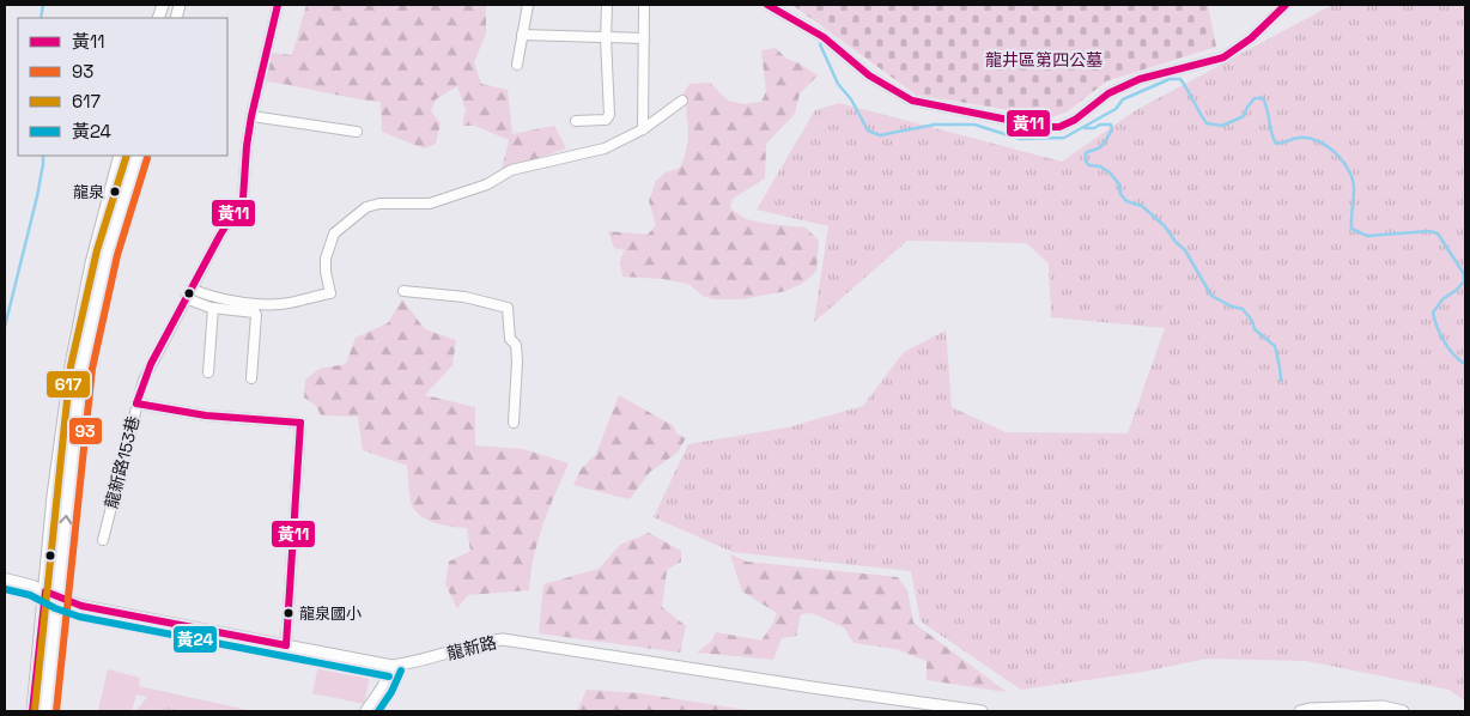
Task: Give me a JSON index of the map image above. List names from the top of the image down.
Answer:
{
  "streets": {
    "street": ["龍新路153巷", "龍新路"]
  },
  "parks": ["龍井區第四公墓"],
  "places": ["龍泉", "龍泉國小"],
  "lines": [
    "transit line 黃11",
    "transit line 617",
    "transit line 93",
    "transit line 黃24"
  ],
  "legend": [
    "黃11",
    "93",
    "617",
    "黃24"
  ]
}
